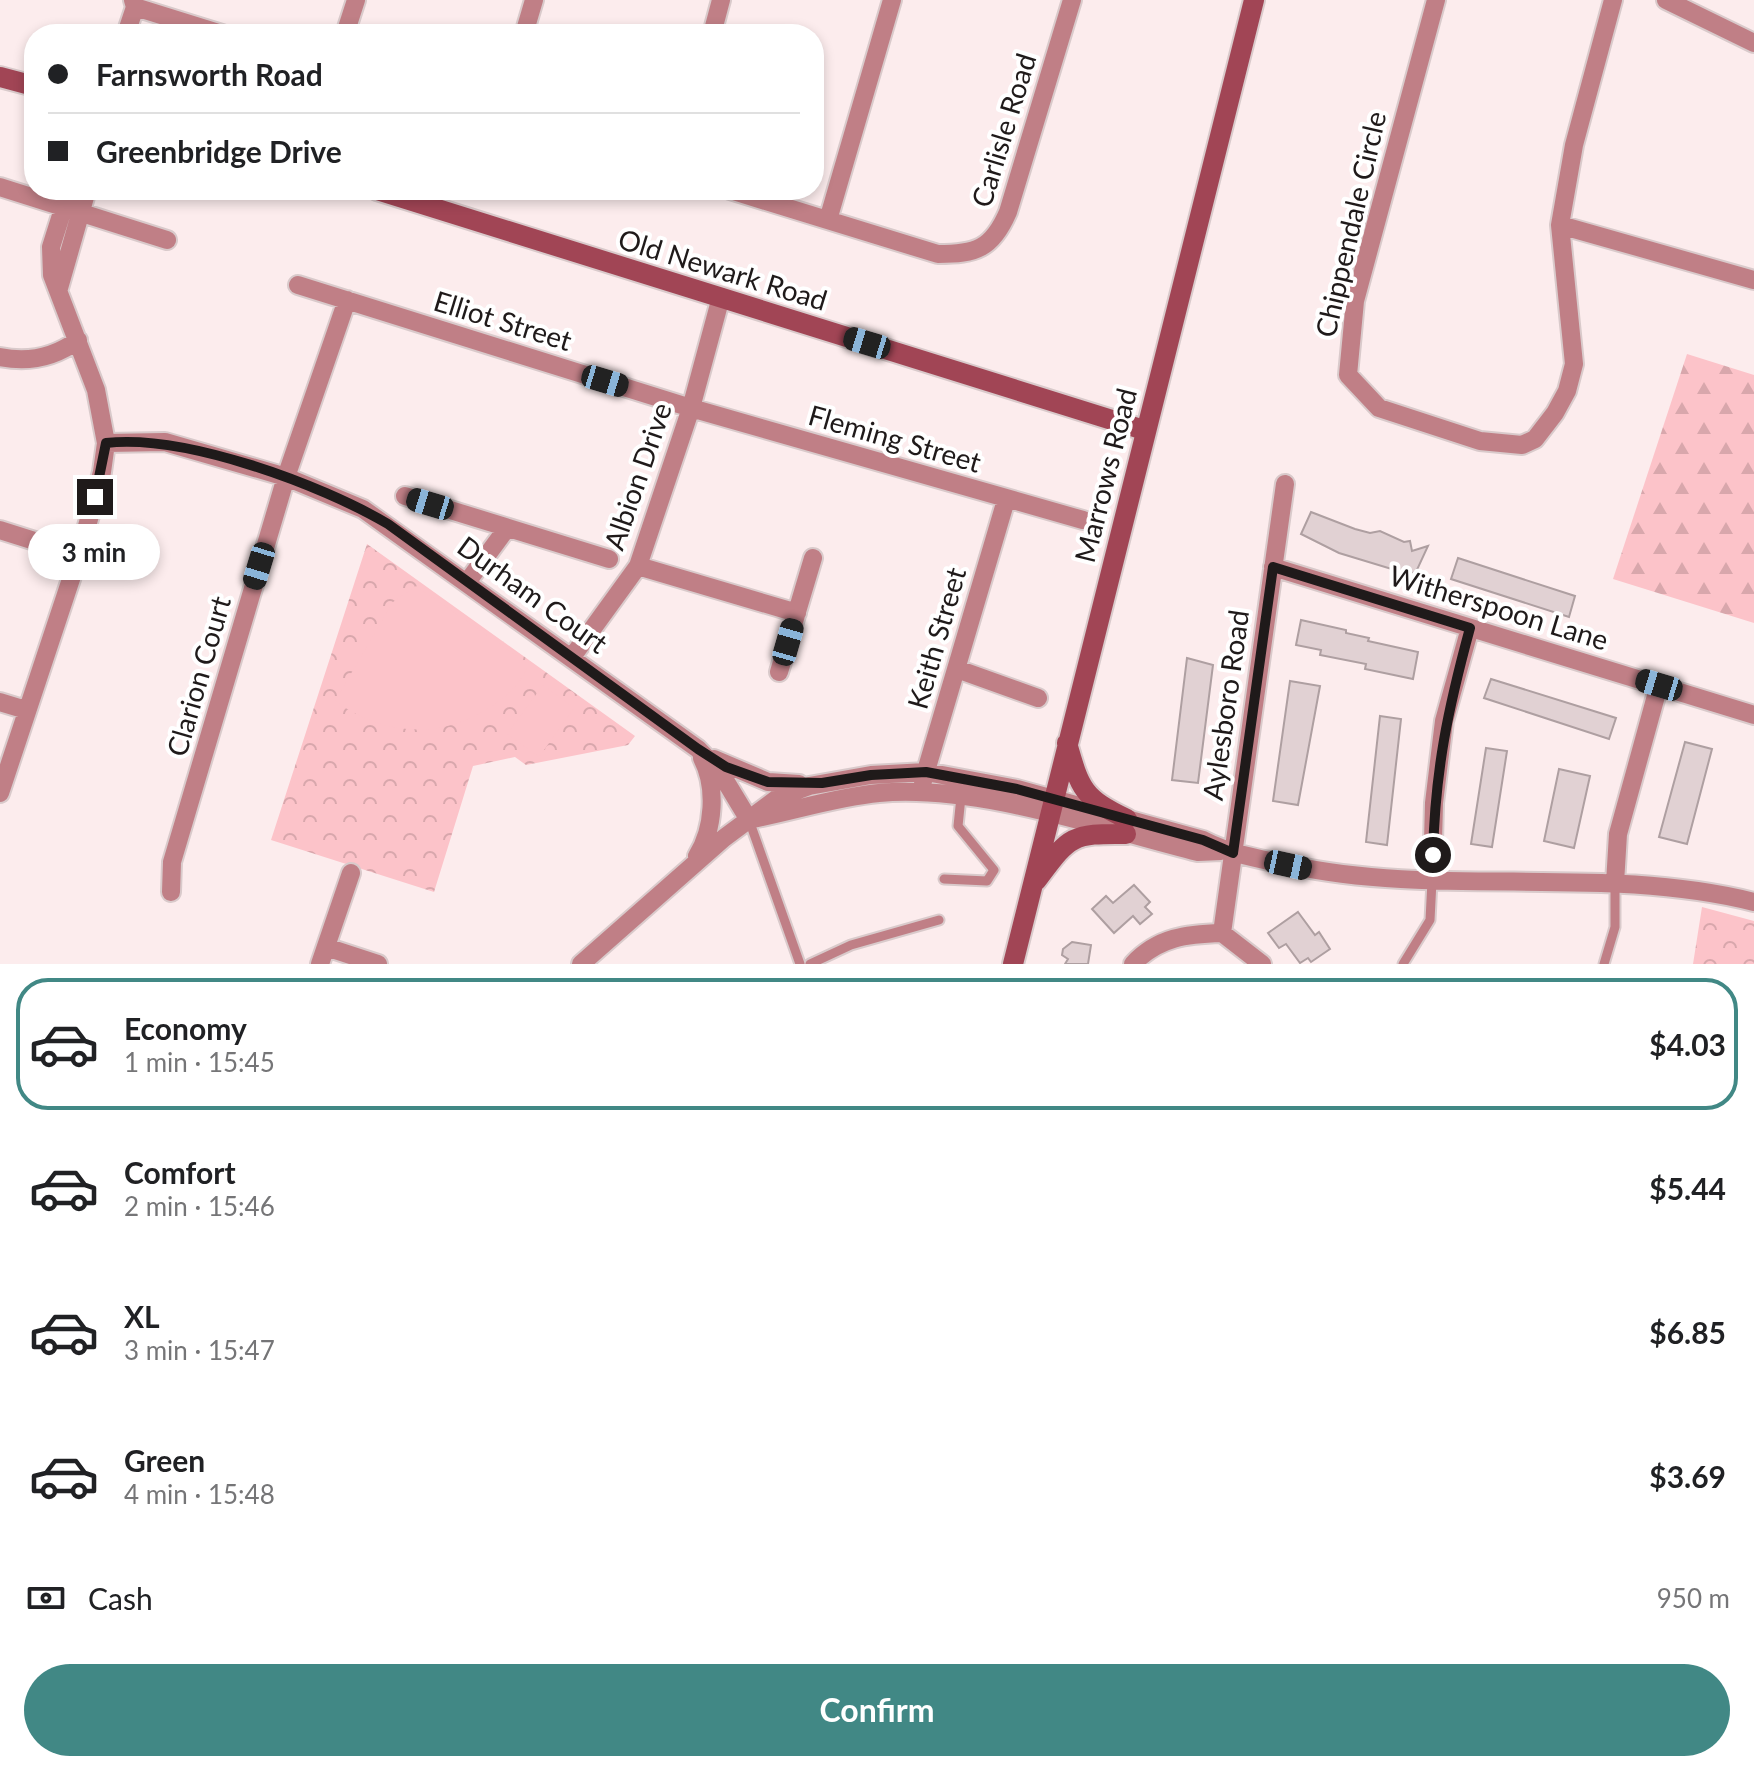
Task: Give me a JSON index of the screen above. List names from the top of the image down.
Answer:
{
  "streets": {
    "street": [
      "Carlisle Road",
      "Chippendale Circle",
      "Old Newark Road",
      "Elliot Street",
      "Fleming Street",
      "Marrows Road",
      "Albion Drive",
      "Durham Court",
      "Witherspoon Lane",
      "Keith Street",
      "Clarion Court",
      "Aylesboro Road"
    ]
  },
  "crossings": [
    ["Old Newark Road", "Marrows Road"],
    ["Old Newark Road", "Albion Drive"],
    ["Elliot Street", "Fleming Street"],
    ["Elliot Street", "Albion Drive"],
    ["Elliot Street", "Clarion Court"],
    ["Fleming Street", "Albion Drive"],
    ["Fleming Street", "Keith Street"],
    ["Albion Drive", "Durham Court"],
    ["Durham Court", "Clarion Court"],
    ["Witherspoon Lane", "Aylesboro Road"]
  ],
  "page": {
    "banner": ["Farnsworth Road", "Greenbridge Drive"],
    "bubble": "3 min",
    "list": [
      {
        "name": "Economy",
        "note": "1 min · 15:45",
        "value": "$4.03"
      },
      {
        "name": "Comfort",
        "note": "2 min · 15:46",
        "value": "$5.44"
      },
      {
        "name": "XL",
        "note": "3 min · 15:47",
        "value": "$6.85"
      },
      {
        "name": "Green",
        "note": "4 min · 15:48",
        "value": "$3.69"
      }
    ],
    "pay": ["Cash", "950 m"],
    "buttons": "Confirm"
  }
}
